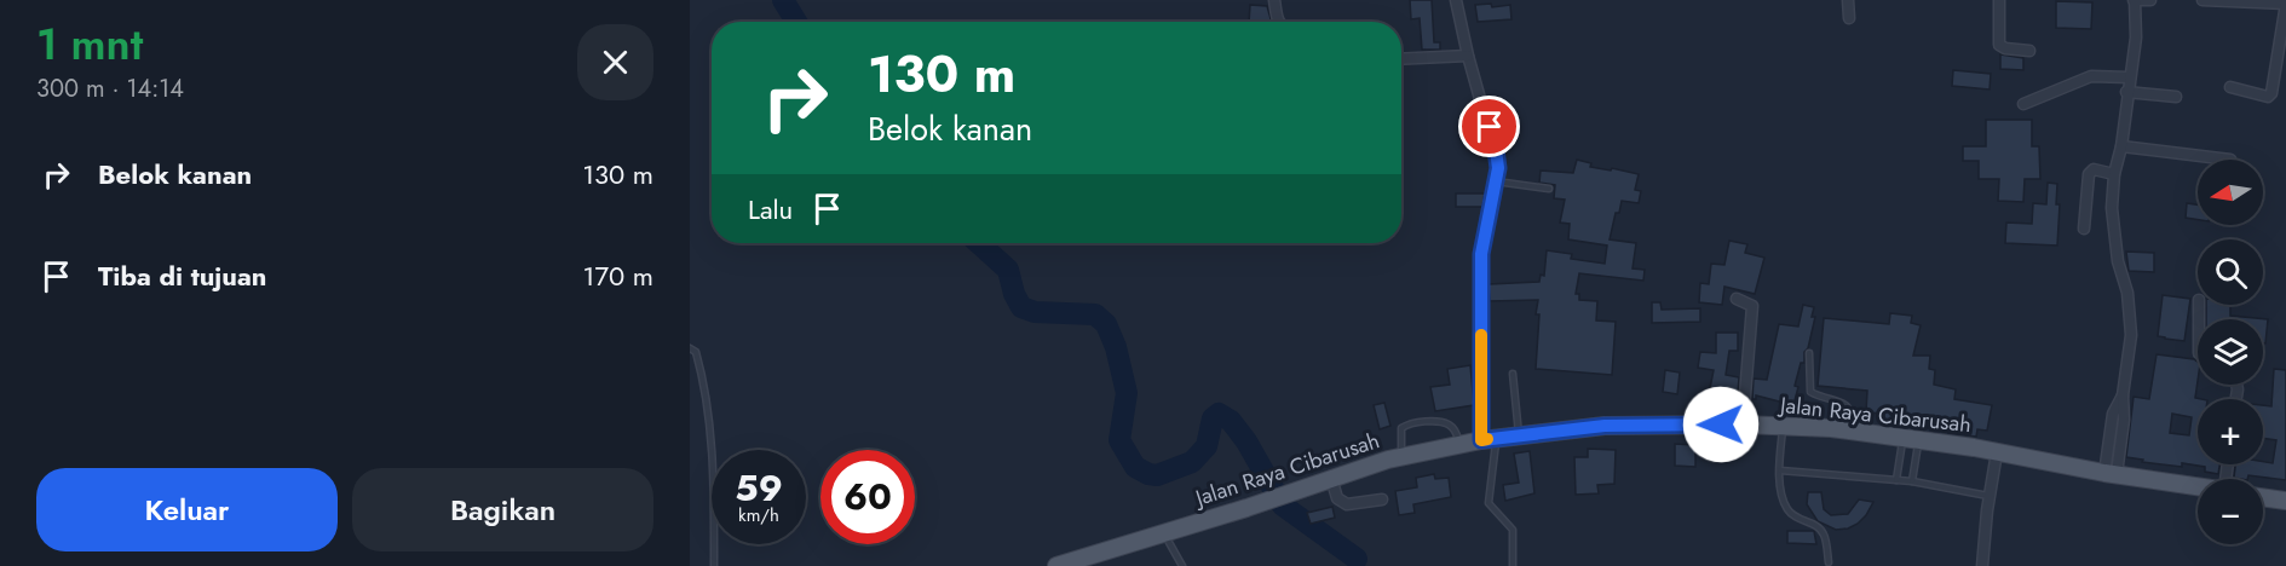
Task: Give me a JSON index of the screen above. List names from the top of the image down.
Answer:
{
  "streets": {
    "main road": ["Jalan Raya Cibarusah"]
  },
  "north": "left",
  "page": {
    "heading": ["1 mnt", "300 m · 14:14"],
    "turn": ["130 m", "Belok kanan"],
    "list": [
      {
        "name": "Belok kanan",
        "value": "130 m"
      },
      {
        "name": "Tiba di tujuan",
        "value": "170 m"
      }
    ],
    "map_buttons": ["+", "−"],
    "then": "Lalu",
    "speed": "59 km/h",
    "limit": "60",
    "buttons": ["Keluar", "Bagikan"]
  }
}
